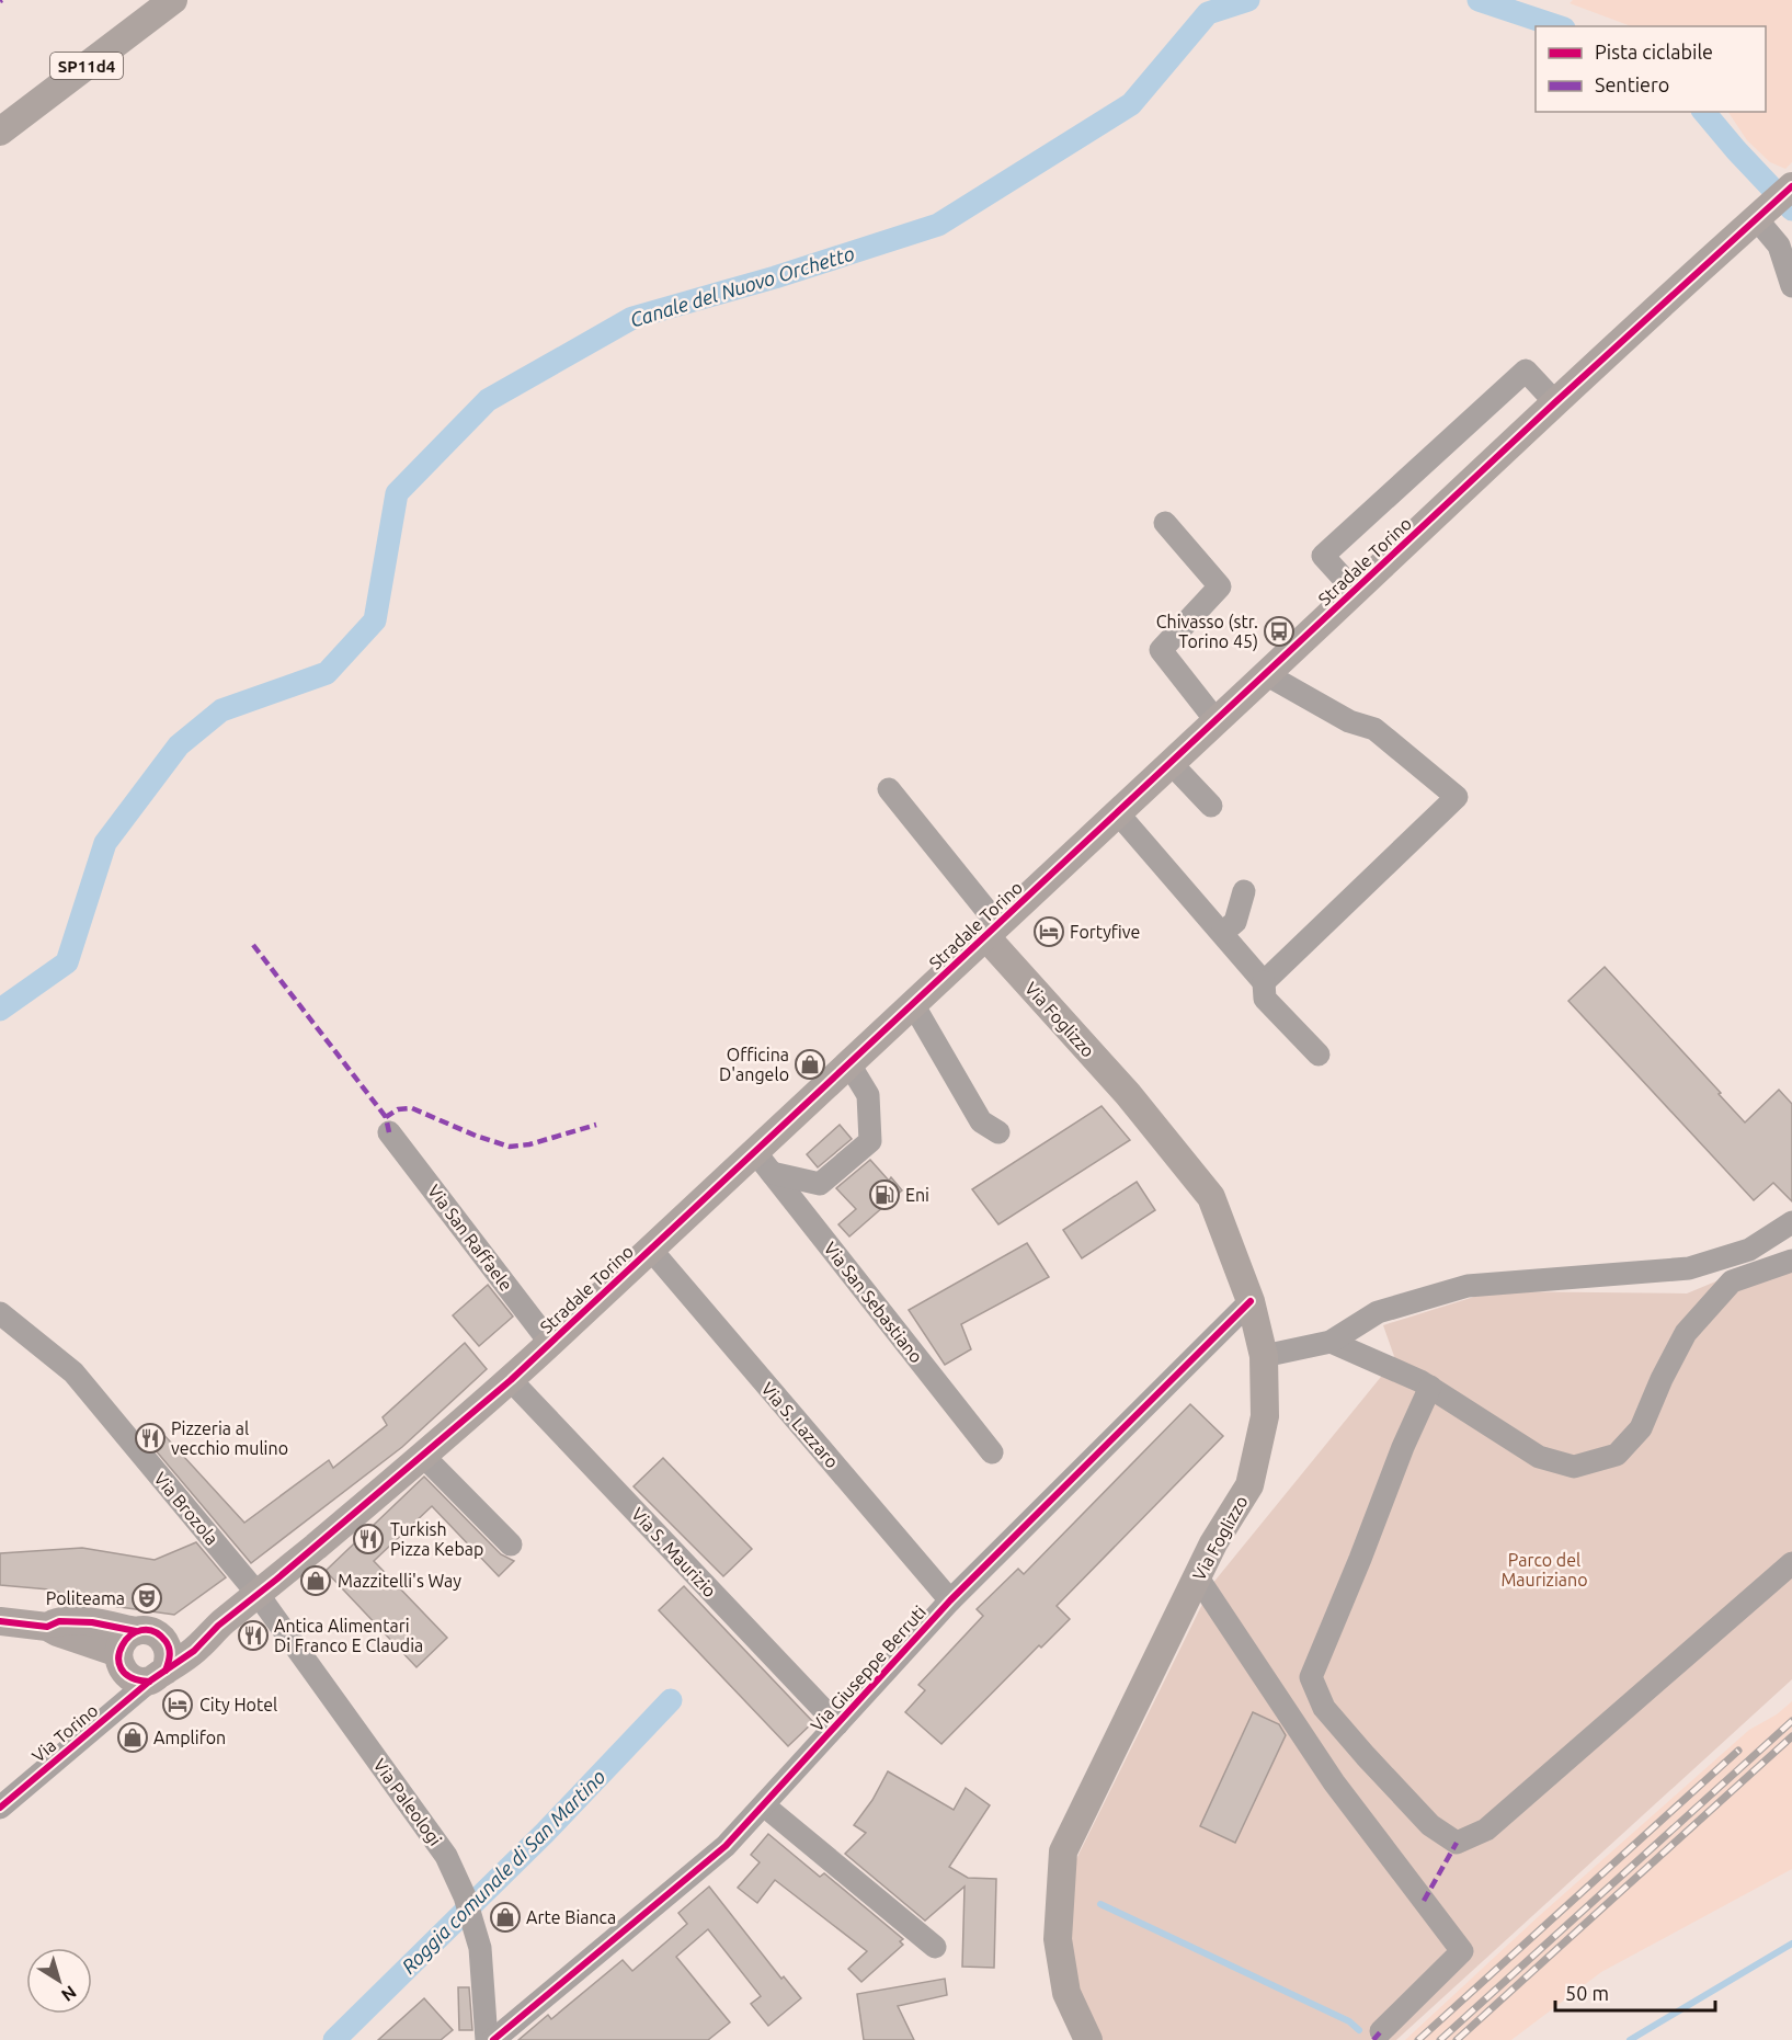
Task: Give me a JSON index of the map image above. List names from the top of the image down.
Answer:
{
  "streets": {
    "main road": ["SP11d4", "Stradale Torino", "Via Foglizzo"],
    "street": [
      "Via San Raffaele",
      "Via San Sebastiano",
      "Via S. Lazzaro",
      "Via Brozola",
      "Via S. Maurizio",
      "Via Giuseppe Berruti",
      "Via Torino",
      "Via Paleologi"
    ]
  },
  "crossings": [
    ["Stradale Torino", "Via Foglizzo"],
    ["Stradale Torino", "Via San Raffaele"],
    ["Stradale Torino", "Via San Sebastiano"],
    ["Stradale Torino", "Via S. Lazzaro"],
    ["Stradale Torino", "Via Brozola"],
    ["Stradale Torino", "Via S. Maurizio"],
    ["Stradale Torino", "Via Torino"],
    ["Stradale Torino", "Via Paleologi"],
    ["Via Foglizzo", "Via Giuseppe Berruti"],
    ["Via S. Lazzaro", "Via Giuseppe Berruti"],
    ["Via Brozola", "Via Paleologi"],
    ["Via S. Maurizio", "Via Giuseppe Berruti"]
  ],
  "water": ["Canale del Nuovo Orchetto", "Roggia comunale di San Martino"],
  "parks": ["Parco del Mauriziano"],
  "places": {
    "bus stop": ["Chivasso (str. Torino 45)"],
    "hotel": ["Fortyfive", "City Hotel"],
    "shop": [
      "Officina D'angelo",
      "Mazzitelli's Way",
      "Amplifon",
      "Arte Bianca"
    ],
    "fuel station": ["Eni"],
    "restaurant": ["Pizzeria al vecchio mulino", "Turkish Pizza Kebap", "Antica Alimentari Di Franco E Claudia"],
    "theatre": ["Politeama"]
  },
  "legend": ["Pista ciclabile", "Sentiero"],
  "scale_bar": "50 m",
  "north": "bottom right"
}
